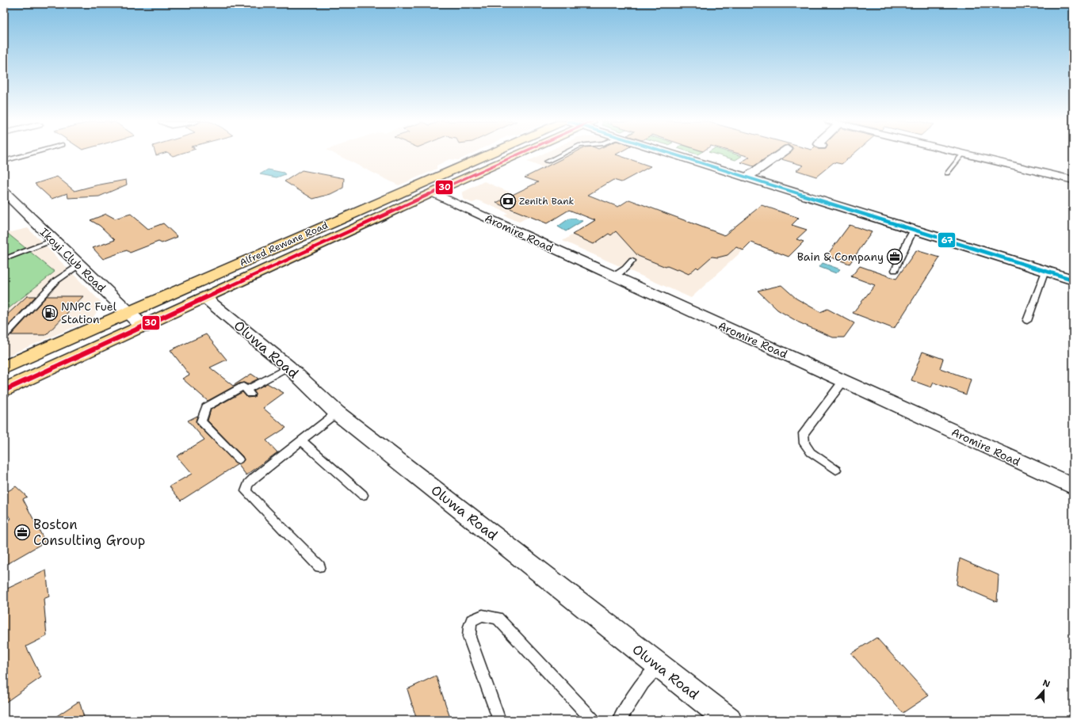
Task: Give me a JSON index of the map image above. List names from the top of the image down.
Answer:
{
  "streets": {
    "main road": ["Alfred Rewane Road"],
    "street": ["Aromire Road", "Ikoyi Club Road", "Oluwa Road"]
  },
  "crossings": [
    ["Aromire Road", "Alfred Rewane Road"],
    ["Alfred Rewane Road", "Ikoyi Club Road"],
    ["Alfred Rewane Road", "Oluwa Road"]
  ],
  "places": {
    "bank": ["Zenith Bank"],
    "office": ["Bain & Company", "Boston Consulting Group"],
    "fuel station": ["NNPC Fuel Station"]
  },
  "lines": ["transit line 67", "transit line 30"],
  "north": "top"
}
